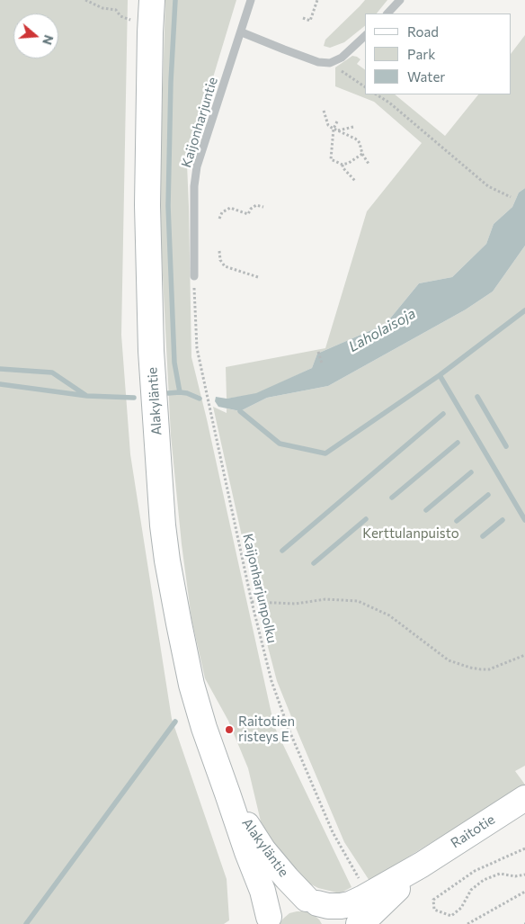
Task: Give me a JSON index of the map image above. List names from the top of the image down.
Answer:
{
  "streets": {
    "main road": ["Alakyläntie", "Raitotie"],
    "street": ["Kaijonharjuntie"],
    "path": ["Kaijonharjunpolku"]
  },
  "crossings": [
    ["Kaijonharjuntie", "Kaijonharjunpolku"],
    ["Alakyläntie", "Raitotie"]
  ],
  "water": ["Laholaisoja"],
  "parks": ["Kerttulanpuisto"],
  "places": ["Raitotien risteys E"],
  "legend": ["Road", "Park", "Water"],
  "north": "right"
}
